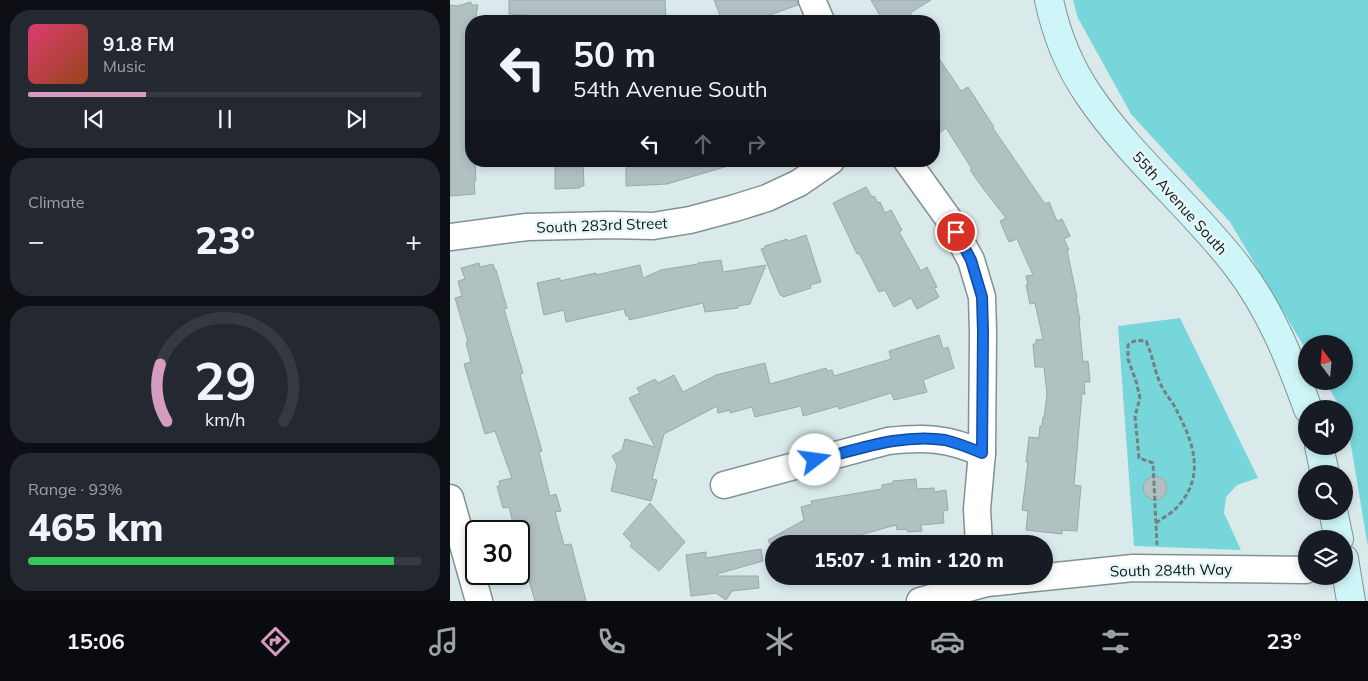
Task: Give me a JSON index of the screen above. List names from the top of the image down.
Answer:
{
  "streets": {
    "street": ["55th Avenue South", "South 283rd Street", "South 284th Way"]
  },
  "north": "top",
  "page": {
    "turn": ["50 m", "54th Avenue South"],
    "song": ["91.8 FM", "Music"],
    "tile": [
      "Climate",
      ["Range · 93%", "465 km"]
    ],
    "heat": ["−", "23°", "+"],
    "limit": "30",
    "trip": "15:07 · 1 min · 120 m",
    "tabs": ["15:06", "23°"],
    "gauge": ["29", "km/h"]
  }
}
